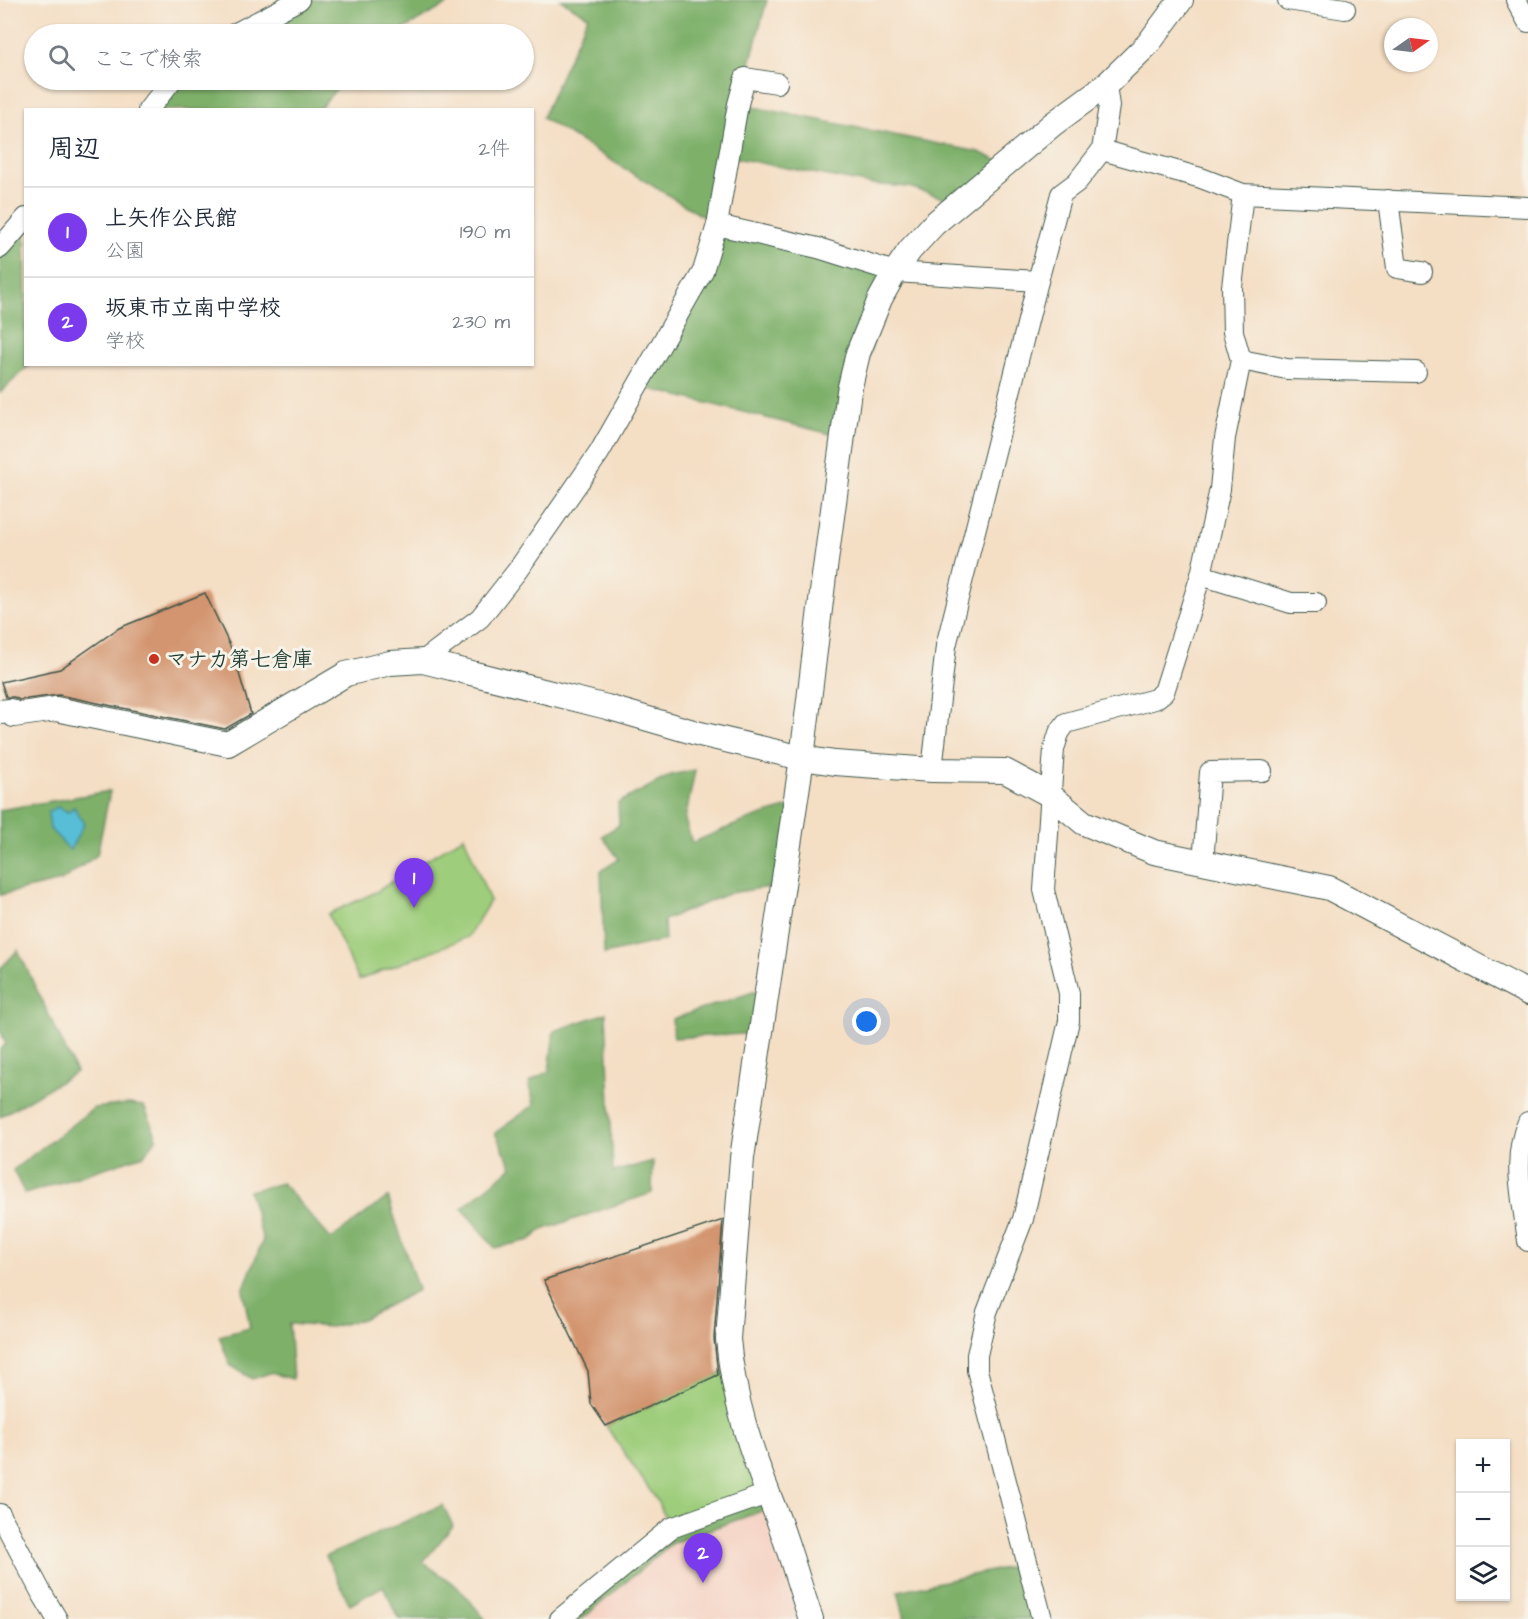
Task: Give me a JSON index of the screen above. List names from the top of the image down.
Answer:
{
  "places": ["マナカ第七倉庫"],
  "north": "right",
  "page": {
    "search": "ここで検索",
    "heading": ["周辺", "2件"],
    "list": [
      {
        "mark": "1",
        "name": "上矢作公民館",
        "note": "公園",
        "value": "190 m"
      },
      {
        "mark": "2",
        "name": "坂東市立南中学校",
        "note": "学校",
        "value": "230 m"
      }
    ],
    "pins": ["1", "2"],
    "map_buttons": ["+", "−"]
  }
}
